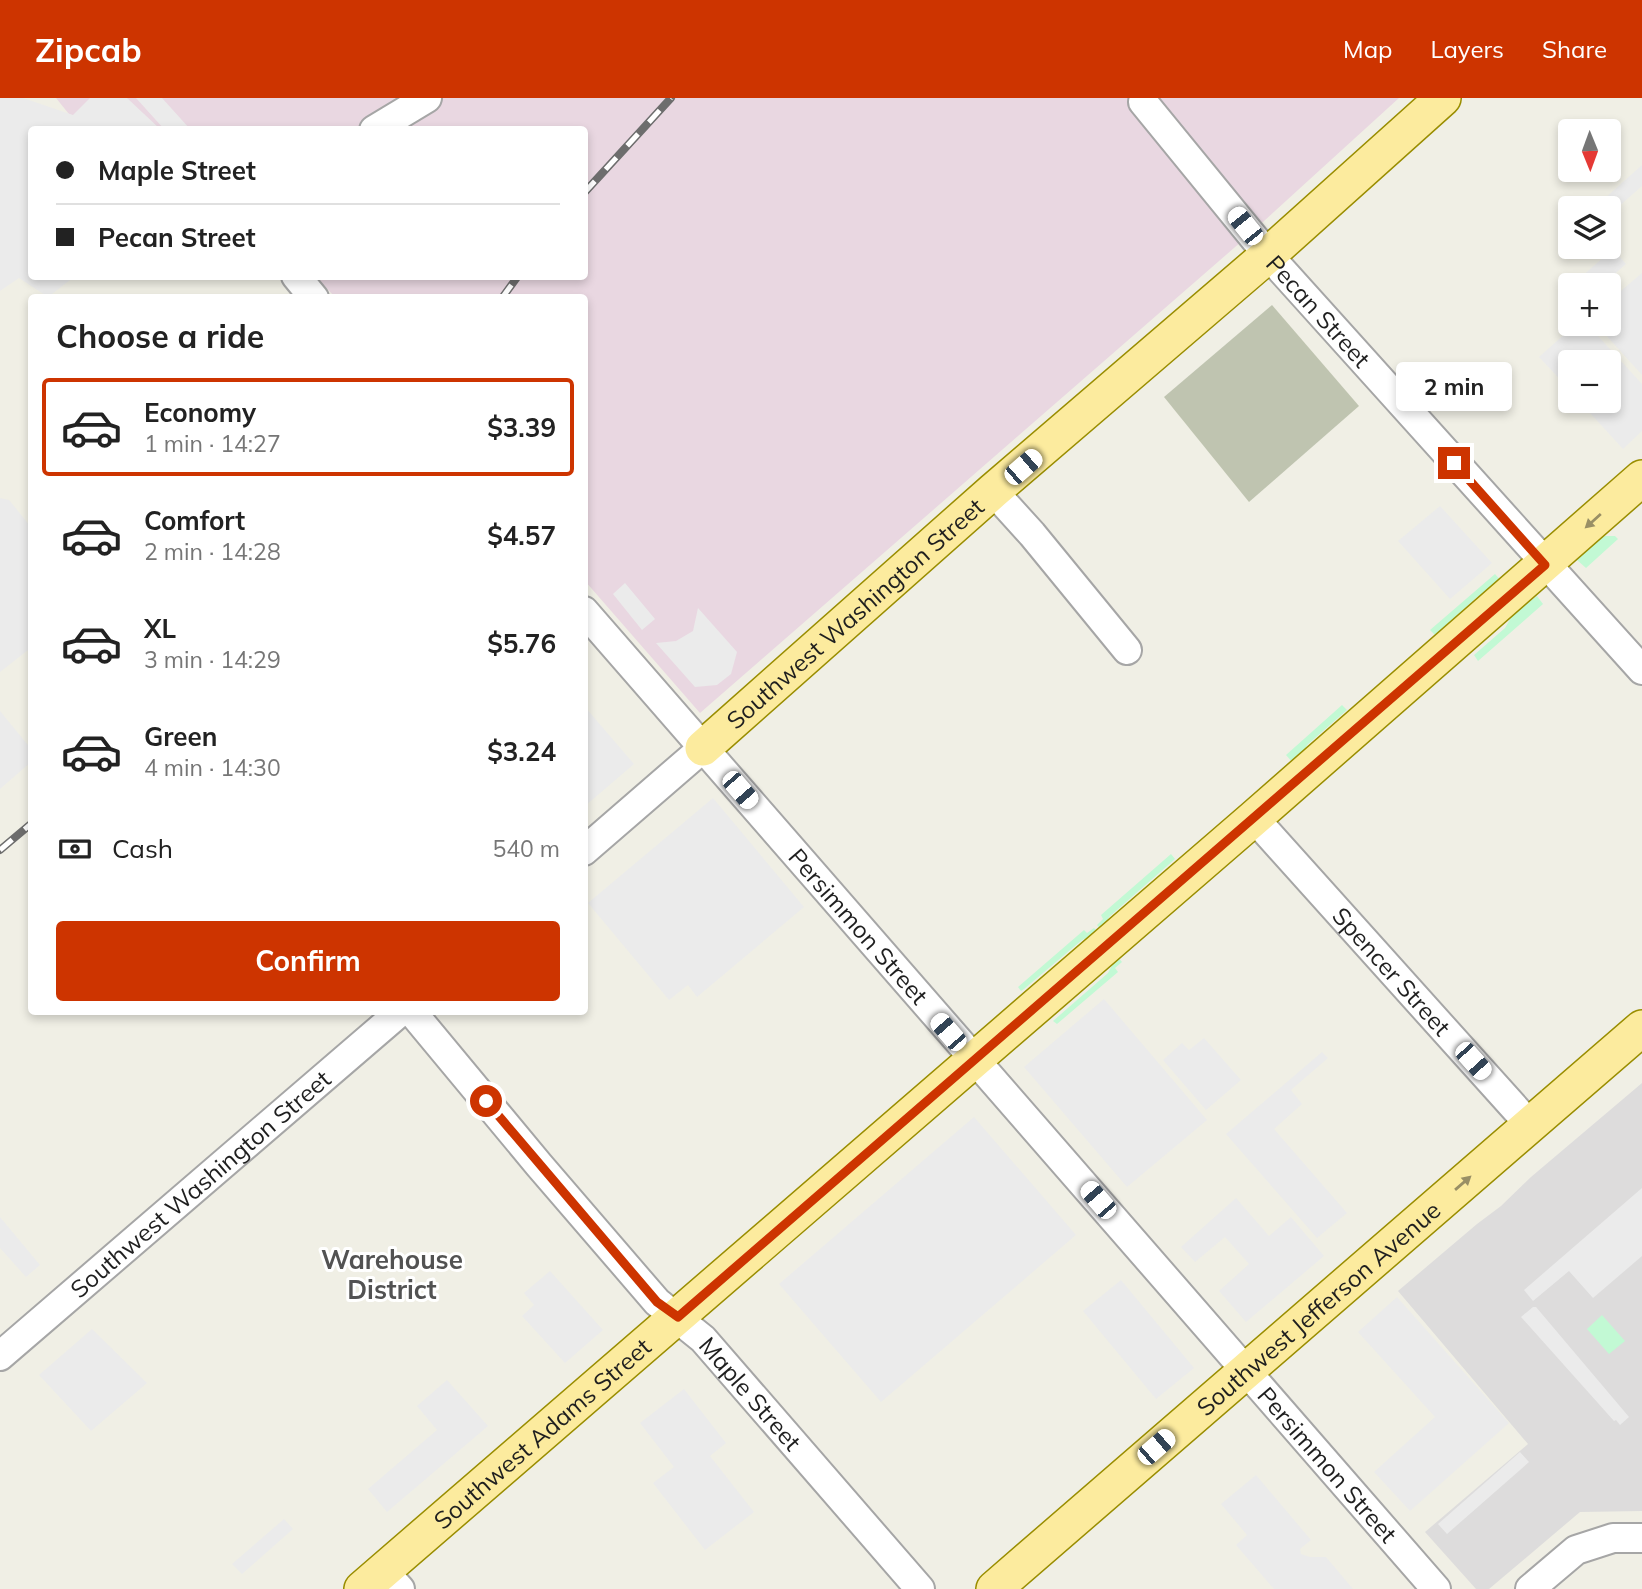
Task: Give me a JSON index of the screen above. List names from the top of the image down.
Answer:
{
  "streets": {
    "main road": ["Southwest Washington Street", "Southwest Jefferson Avenue", "Southwest Adams Street"],
    "street": [
      "Pecan Street",
      "Persimmon Street",
      "Spencer Street",
      "Maple Street"
    ]
  },
  "crossings": [
    ["Pecan Street", "Southwest Washington Street"],
    ["Pecan Street", "Southwest Adams Street"],
    ["Southwest Washington Street", "Persimmon Street"],
    ["Persimmon Street", "Southwest Jefferson Avenue"],
    ["Persimmon Street", "Southwest Adams Street"],
    ["Spencer Street", "Southwest Jefferson Avenue"],
    ["Spencer Street", "Southwest Adams Street"],
    ["Maple Street", "Southwest Adams Street"]
  ],
  "one_way": ["Southwest Jefferson Avenue"],
  "districts": ["Warehouse District"],
  "north": "bottom",
  "page": {
    "header": "Zipcab",
    "nav": ["Map", "Layers", "Share"],
    "map_buttons": ["+", "−"],
    "banner": ["Maple Street", "Pecan Street"],
    "heading": "Choose a ride",
    "bubble": "2 min",
    "list": [
      {
        "name": "Economy",
        "note": "1 min · 14:27",
        "value": "$3.39"
      },
      {
        "name": "Comfort",
        "note": "2 min · 14:28",
        "value": "$4.57"
      },
      {
        "name": "XL",
        "note": "3 min · 14:29",
        "value": "$5.76"
      },
      {
        "name": "Green",
        "note": "4 min · 14:30",
        "value": "$3.24"
      }
    ],
    "pay": ["Cash", "540 m"],
    "buttons": "Confirm"
  }
}
